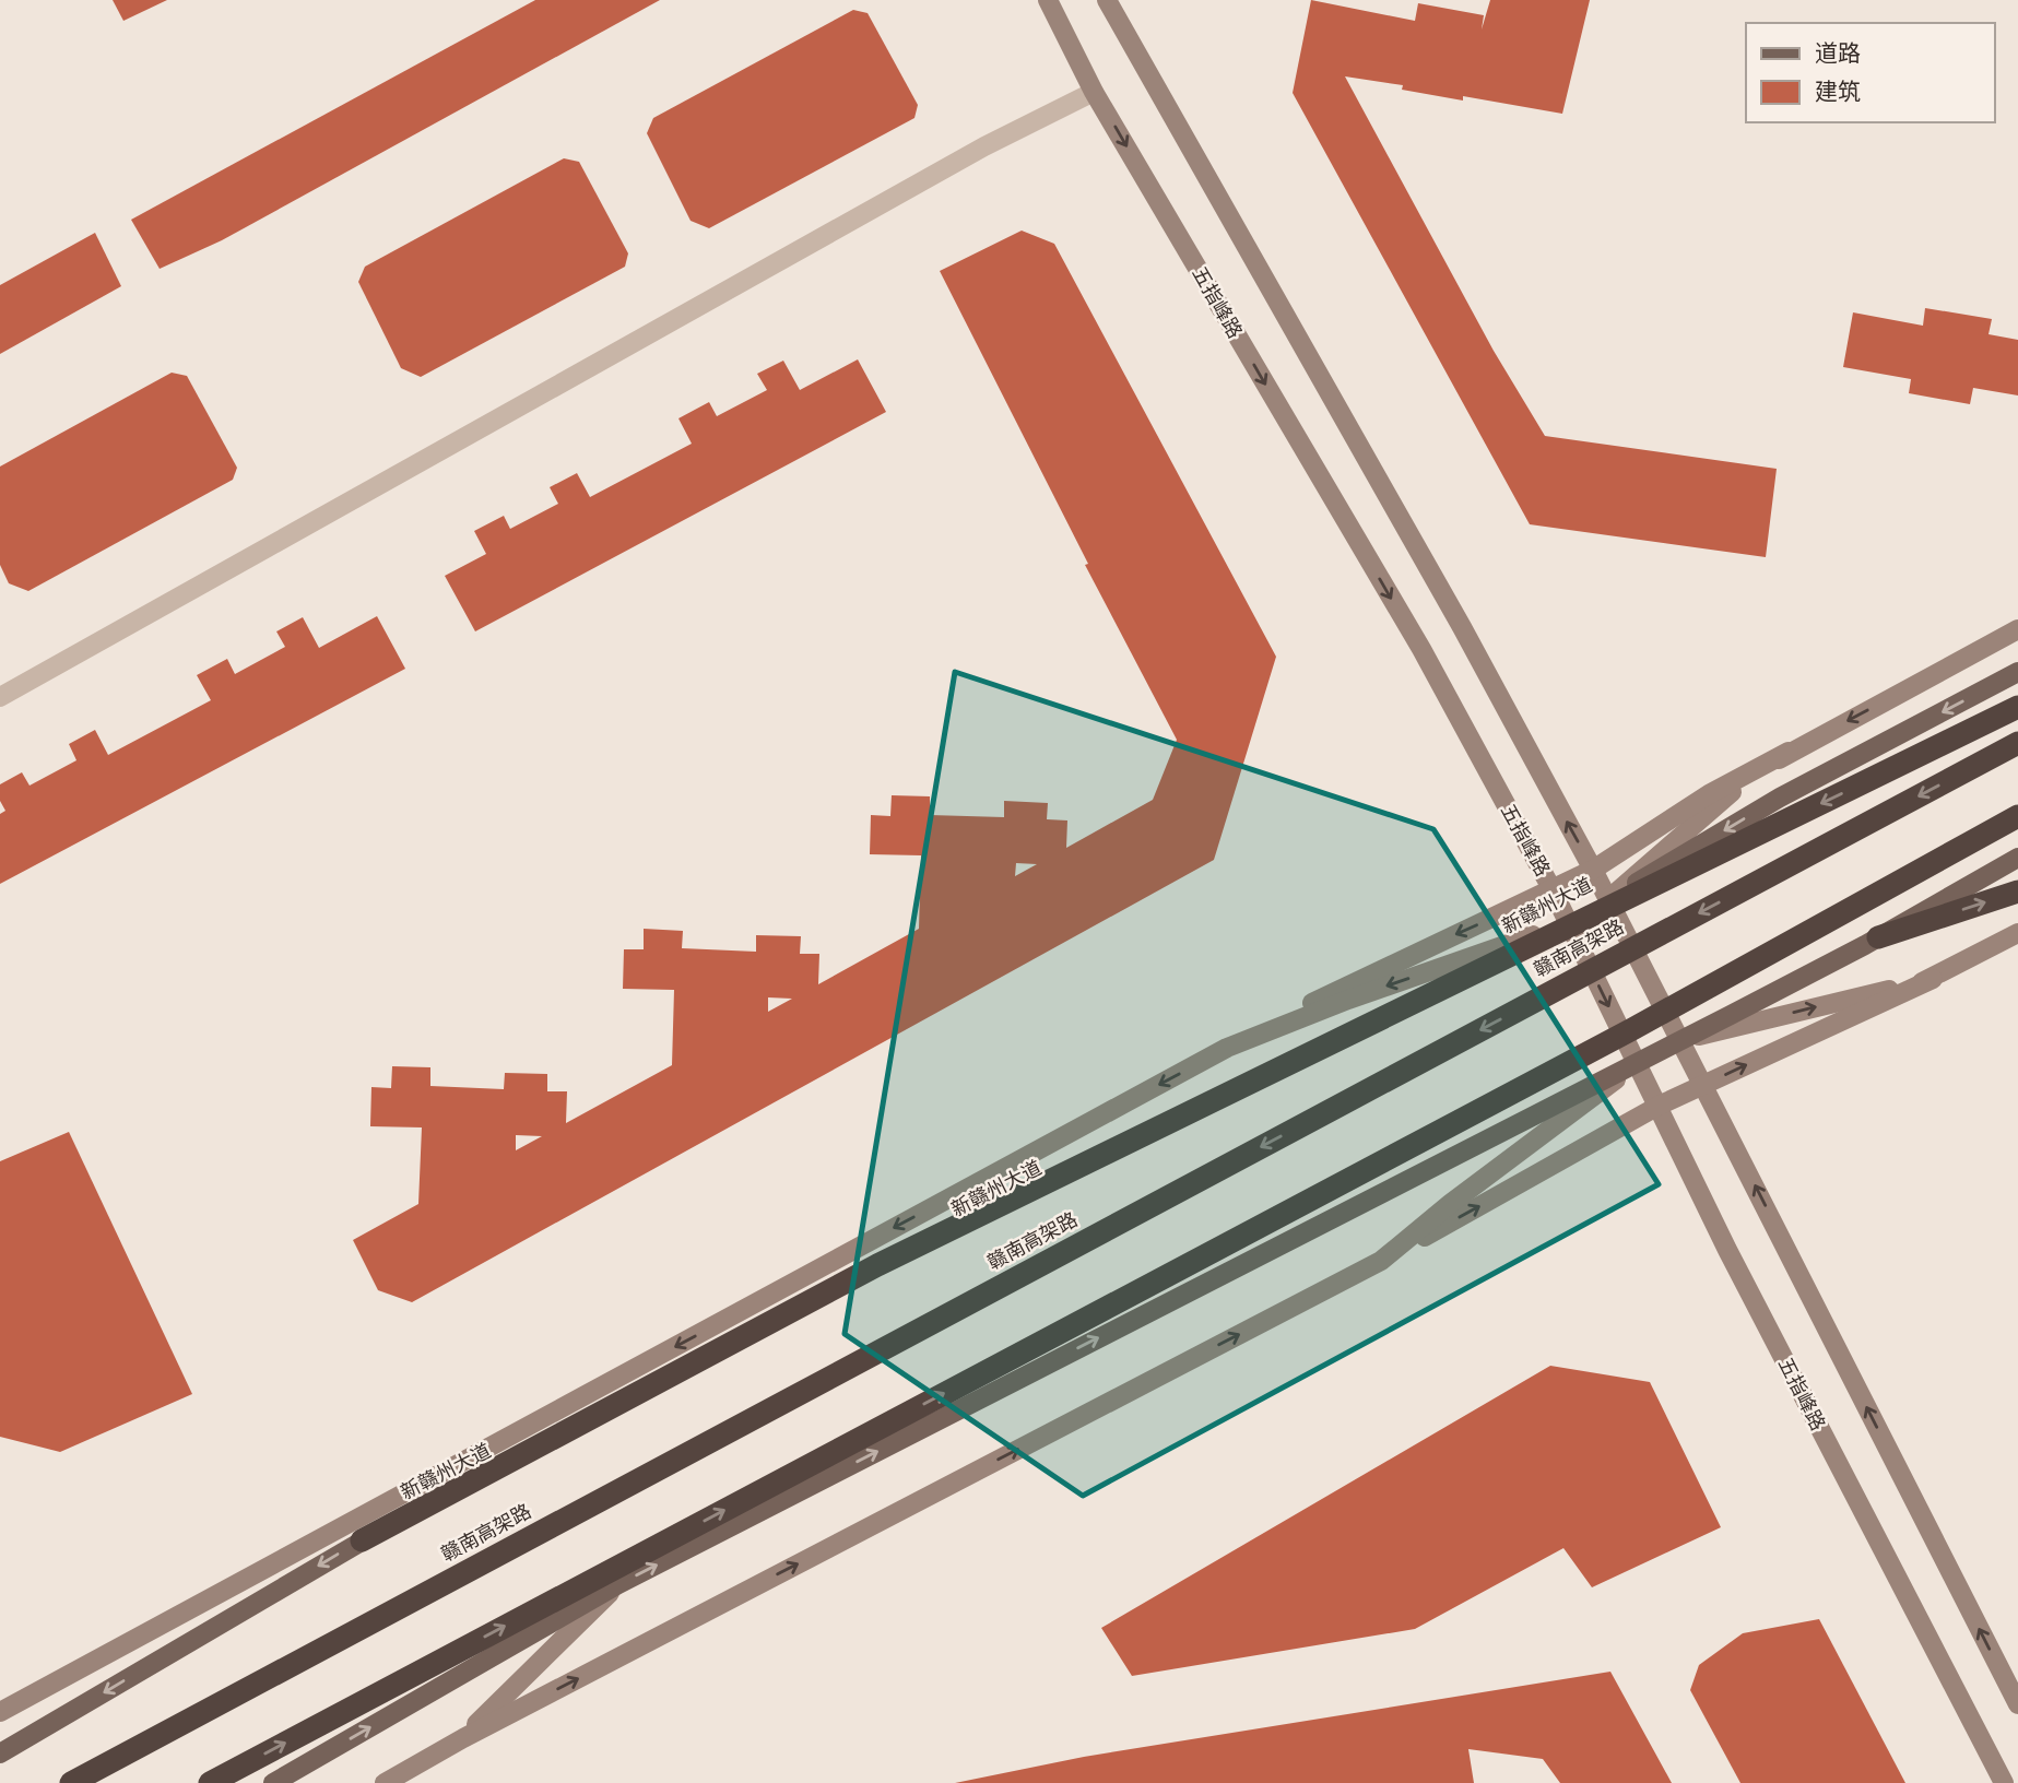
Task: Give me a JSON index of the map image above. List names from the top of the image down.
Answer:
{
  "streets": {
    "highway": ["赣南高架路"],
    "main road": ["新赣州大道"],
    "street": ["五指峰路"]
  },
  "crossings": [
    ["五指峰路", "新赣州大道"]
  ],
  "legend": ["道路", "建筑"]
}
